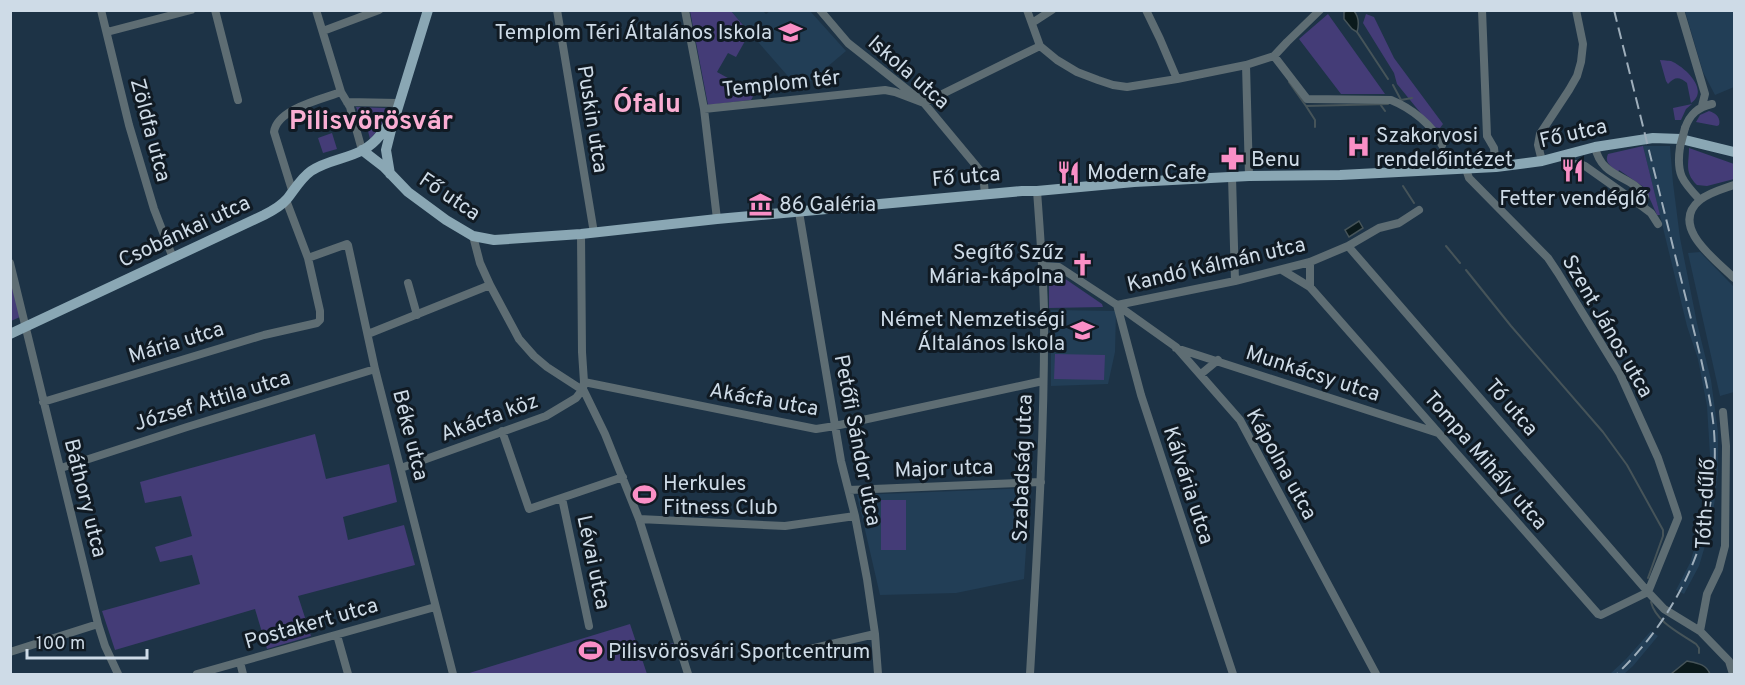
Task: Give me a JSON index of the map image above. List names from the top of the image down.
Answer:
{
  "streets": {
    "main road": ["Fő utca", "Csobánkai utca"],
    "street": [
      "Iskola utca",
      "Templom tér",
      "Puskin utca",
      "Zöldfa utca",
      "Kandó Kálmán utca",
      "Szent János utca",
      "Mária utca",
      "Munkácsy utca",
      "Akácfa utca",
      "József Attila utca",
      "Tó utca",
      "Akácfa köz",
      "Béke utca",
      "Petőfi Sándor utca",
      "Tompa Mihály utca",
      "Kápolna utca",
      "Major utca",
      "Szabadság utca",
      "Kálvária utca",
      "Báthory utca",
      "Tóth-dűlő",
      "Lévai utca",
      "Postakert utca"
    ]
  },
  "crossings": [
    ["Iskola utca", "Templom tér"],
    ["Iskola utca", "Fő utca"],
    ["Puskin utca", "Fő utca"],
    ["Zöldfa utca", "Csobánkai utca"],
    ["Fő utca", "Csobánkai utca"],
    ["Fő utca", "Szent János utca"],
    ["Fő utca", "Petőfi Sándor utca"],
    ["Fő utca", "Szabadság utca"],
    ["Csobánkai utca", "Báthory utca"],
    ["Kandó Kálmán utca", "Tó utca"],
    ["Kandó Kálmán utca", "Tompa Mihály utca"],
    ["Kandó Kálmán utca", "Kápolna utca"],
    ["Kandó Kálmán utca", "Kálvária utca"],
    ["Szent János utca", "Tó utca"],
    ["Szent János utca", "Tompa Mihály utca"],
    ["Mária utca", "Béke utca"],
    ["Mária utca", "Báthory utca"],
    ["Munkácsy utca", "Tompa Mihály utca"],
    ["Munkácsy utca", "Kápolna utca"],
    ["Akácfa utca", "Akácfa köz"],
    ["Akácfa utca", "Petőfi Sándor utca"],
    ["Akácfa utca", "Szabadság utca"],
    ["József Attila utca", "Béke utca"],
    ["József Attila utca", "Báthory utca"],
    ["Tó utca", "Tompa Mihály utca"],
    ["Tó utca", "Tóth-dűlő"],
    ["Akácfa köz", "Béke utca"],
    ["Béke utca", "Postakert utca"],
    ["Petőfi Sándor utca", "Major utca"],
    ["Kápolna utca", "Szabadság utca"],
    ["Kápolna utca", "Kálvária utca"],
    ["Major utca", "Szabadság utca"]
  ],
  "districts": ["Ófalu", "Pilisvörösvár"],
  "places": {
    "school or university": ["Templom Téri Általános Iskola", "Német Nemzetiségi Általános Iskola"],
    "hospital": ["Szakorvosi rendelőintézet"],
    "pharmacy": ["Benu"],
    "restaurant": ["Fetter vendéglő", "Modern Cafe"],
    "museum": ["86 Galéria"],
    "church": ["Segítő Szűz Mária-kápolna"],
    "sports": ["Herkules Fitness Club", "Pilisvörösvári Sportcentrum"]
  },
  "scale_bar": "100 m"
}
